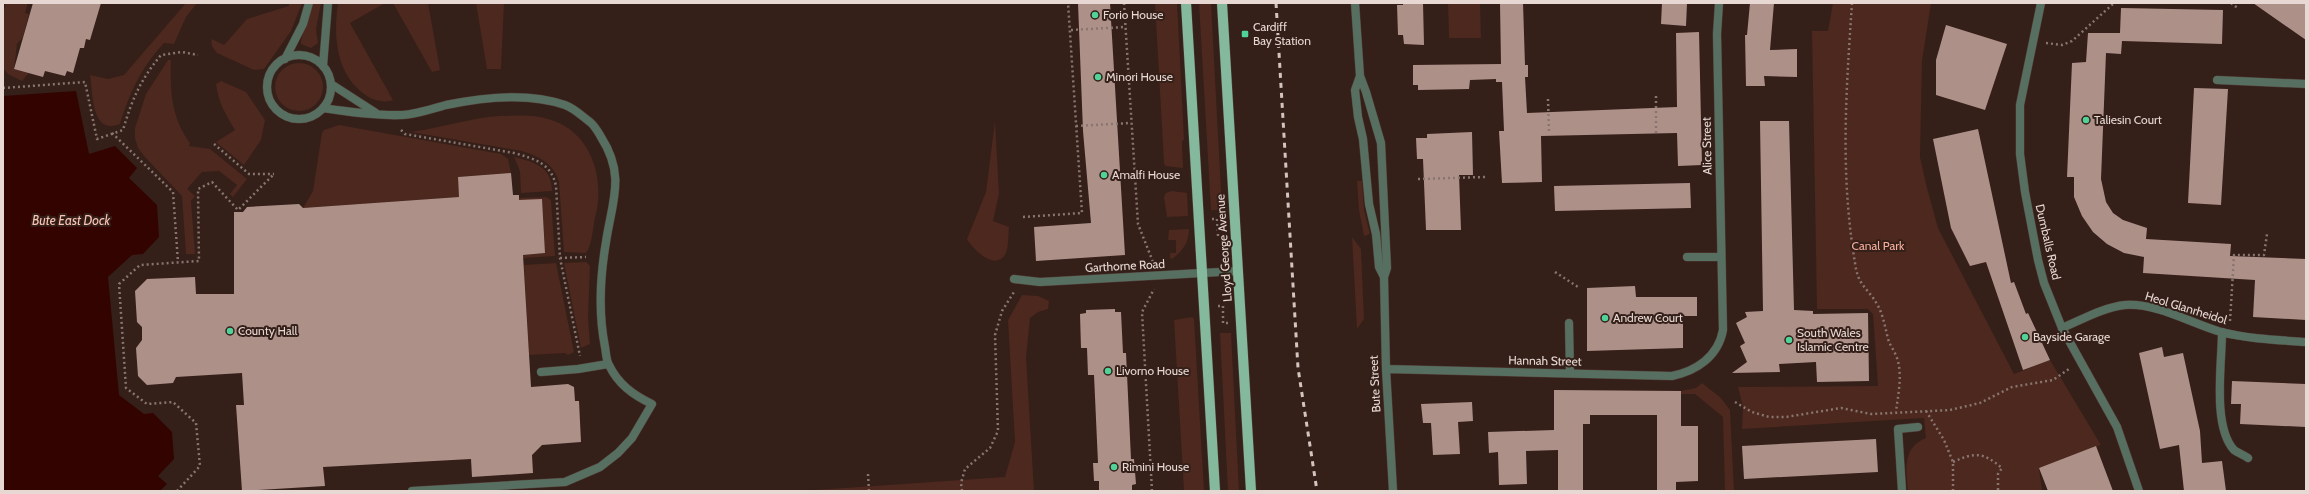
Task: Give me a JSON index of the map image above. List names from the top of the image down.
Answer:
{
  "streets": {
    "main road": ["Lloyd George Avenue"],
    "street": [
      "Alice Street",
      "Dumballs Road",
      "Garthorne Road",
      "Heol Glanrheidol",
      "Hannah Street",
      "Bute Street"
    ]
  },
  "crossings": [
    ["Alice Street", "Hannah Street"],
    ["Dumballs Road", "Heol Glanrheidol"],
    ["Lloyd George Avenue", "Garthorne Road"],
    ["Hannah Street", "Bute Street"]
  ],
  "water": ["Bute East Dock"],
  "parks": ["Canal Park"],
  "places": {
    "other": [
      "Forio House",
      "Minori House",
      "Taliesin Court",
      "Amalfi House",
      "Andrew Court",
      "County Hall",
      "Bayside Garage",
      "South Wales Islamic Centre",
      "Livorno House",
      "Rimini House"
    ],
    "transit": ["Cardiff Bay Station"]
  }
}
